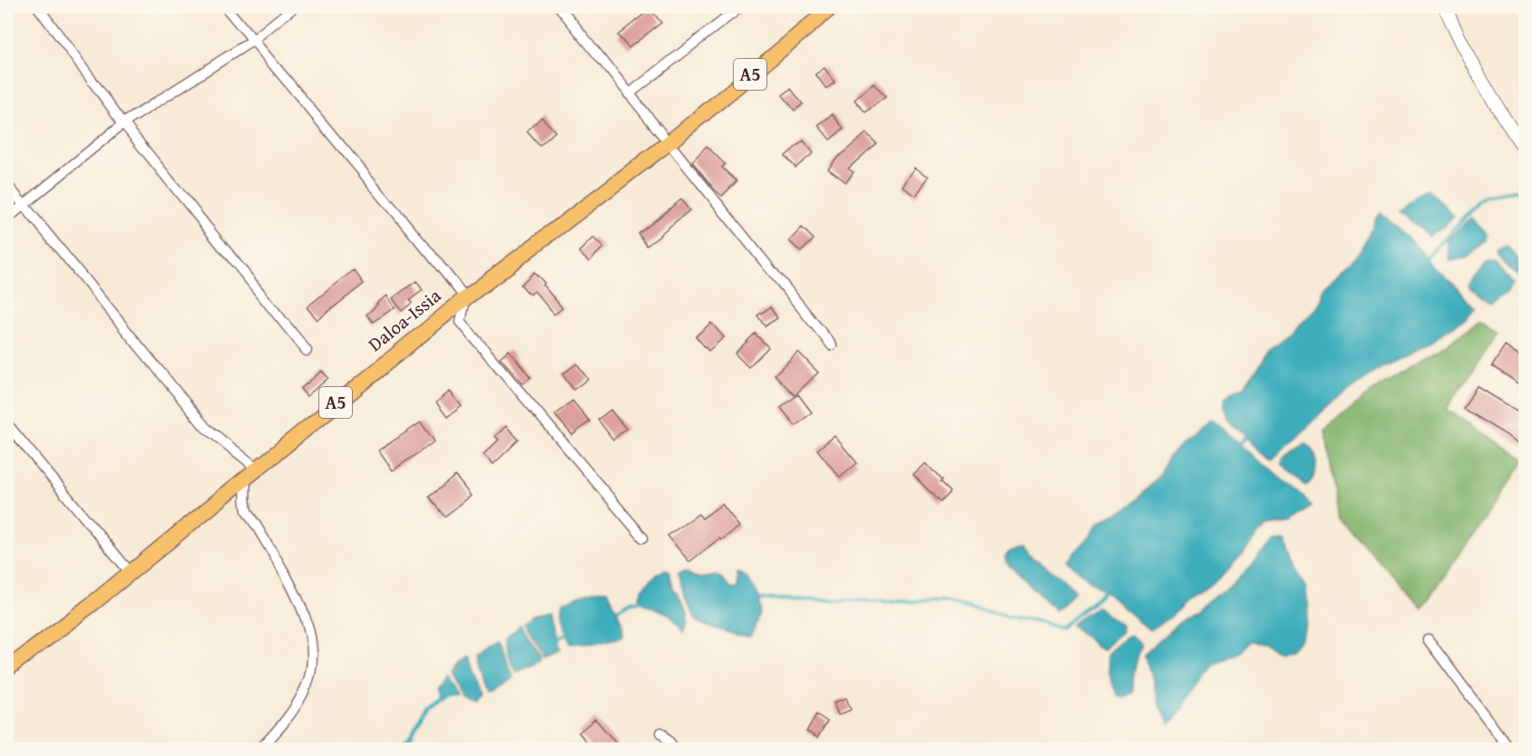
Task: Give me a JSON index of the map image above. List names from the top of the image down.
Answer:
{
  "streets": {
    "main road": ["A5", "Daloa-Issia"]
  }
}
